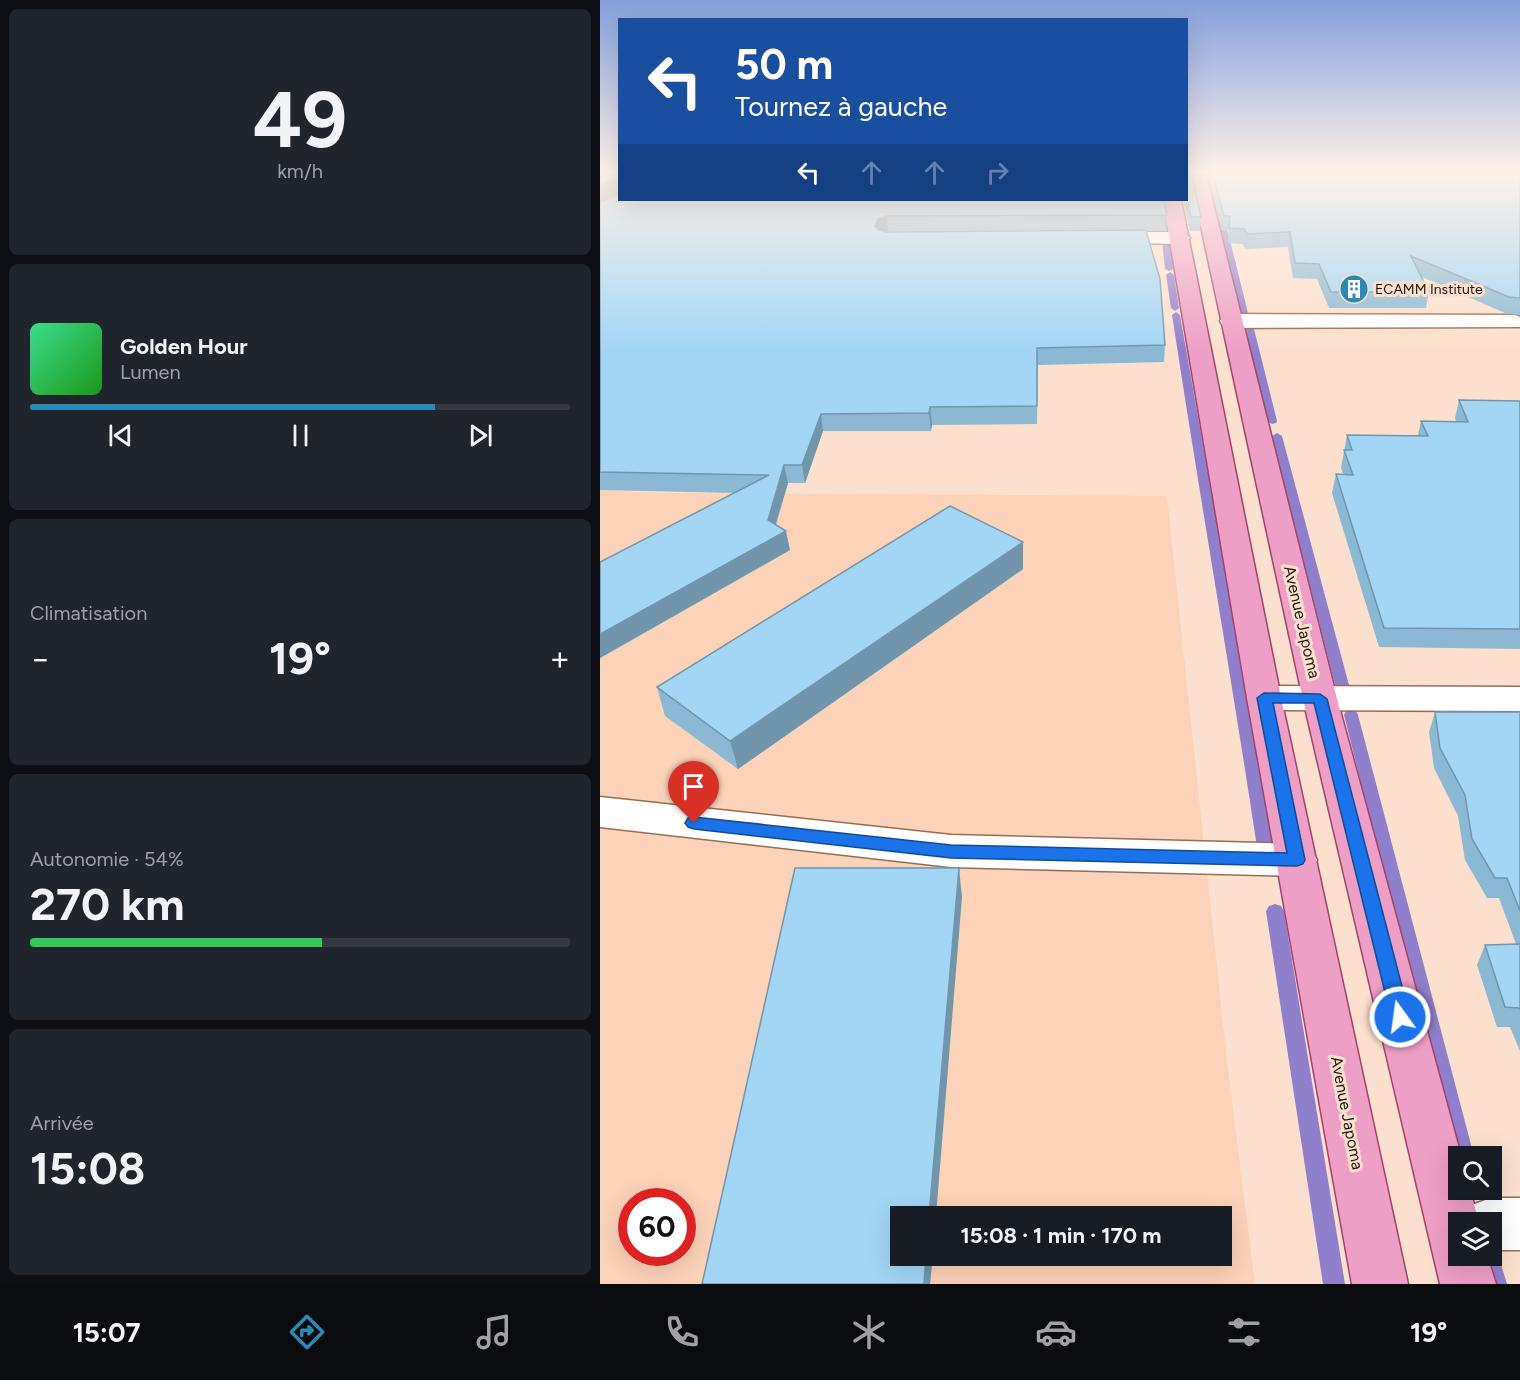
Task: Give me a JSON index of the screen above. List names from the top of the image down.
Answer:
{
  "streets": {
    "main road": ["Avenue Japoma"]
  },
  "places": {
    "building": ["ECAMM Institute"]
  },
  "page": {
    "tile": [
      ["49", "km/h"],
      "Climatisation",
      ["Autonomie · 54%", "270 km"],
      ["Arrivée", "15:08"]
    ],
    "turn": ["50 m", "Tournez à gauche"],
    "song": ["Golden Hour", "Lumen"],
    "heat": ["−", "19°", "+"],
    "limit": "60",
    "trip": "15:08 · 1 min · 170 m",
    "tabs": ["15:07", "19°"]
  }
}
